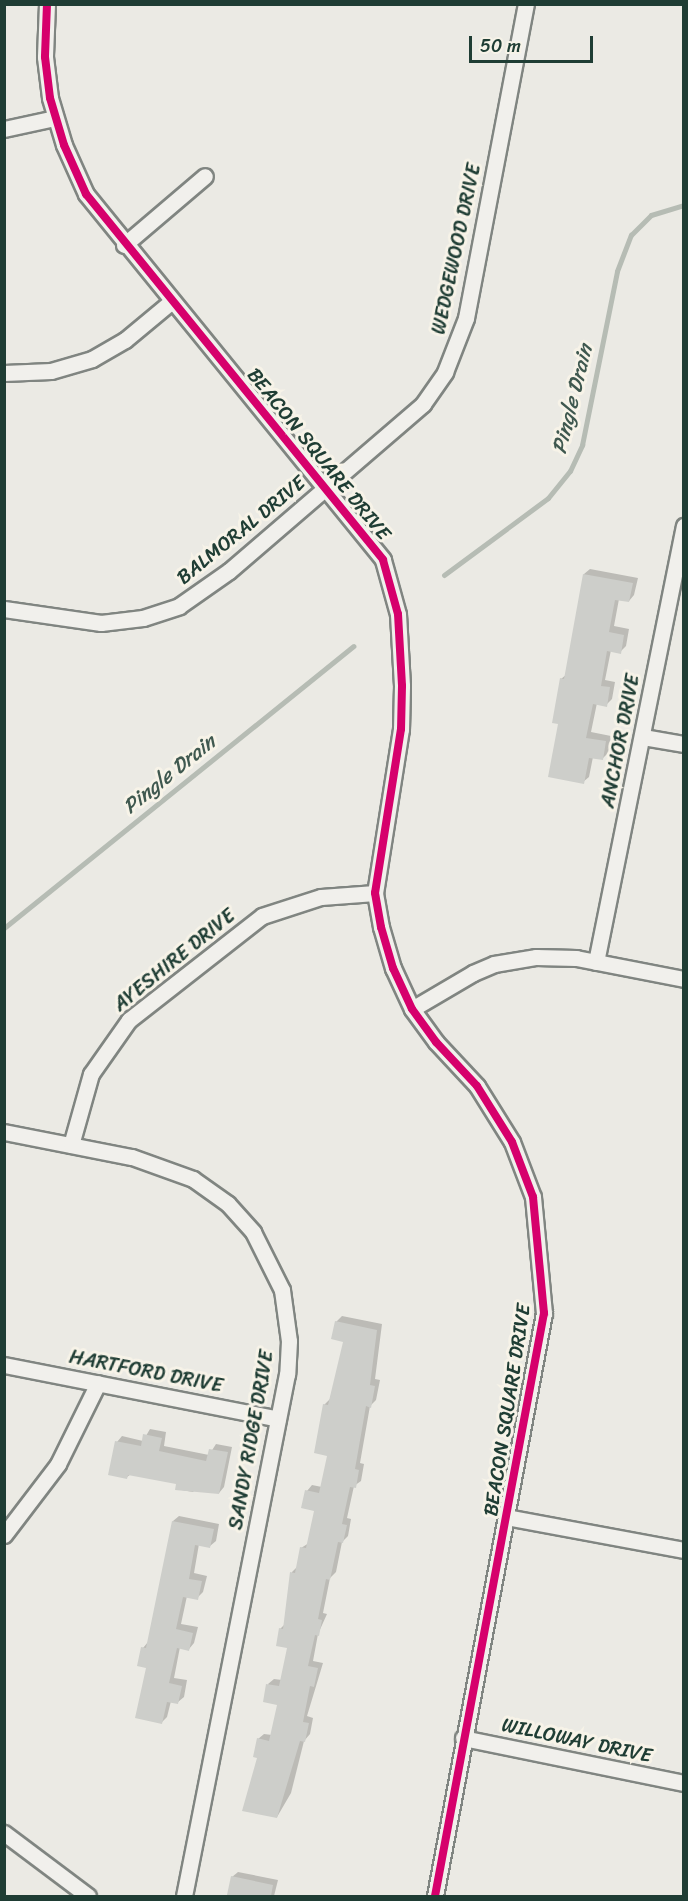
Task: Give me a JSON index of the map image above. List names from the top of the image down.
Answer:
{
  "streets": {
    "street": [
      "WEDGEWOOD DRIVE",
      "BEACON SQUARE DRIVE",
      "BALMORAL DRIVE",
      "ANCHOR DRIVE",
      "AYESHIRE DRIVE",
      "HARTFORD DRIVE",
      "SANDY RIDGE DRIVE",
      "WILLOWAY DRIVE"
    ]
  },
  "crossings": [
    ["WEDGEWOOD DRIVE", "BEACON SQUARE DRIVE"],
    ["WEDGEWOOD DRIVE", "BALMORAL DRIVE"],
    ["BEACON SQUARE DRIVE", "BALMORAL DRIVE"],
    ["BEACON SQUARE DRIVE", "AYESHIRE DRIVE"],
    ["BEACON SQUARE DRIVE", "WILLOWAY DRIVE"],
    ["AYESHIRE DRIVE", "SANDY RIDGE DRIVE"],
    ["HARTFORD DRIVE", "SANDY RIDGE DRIVE"]
  ],
  "water": ["Pingle Drain"],
  "scale_bar": "50 m"
}
